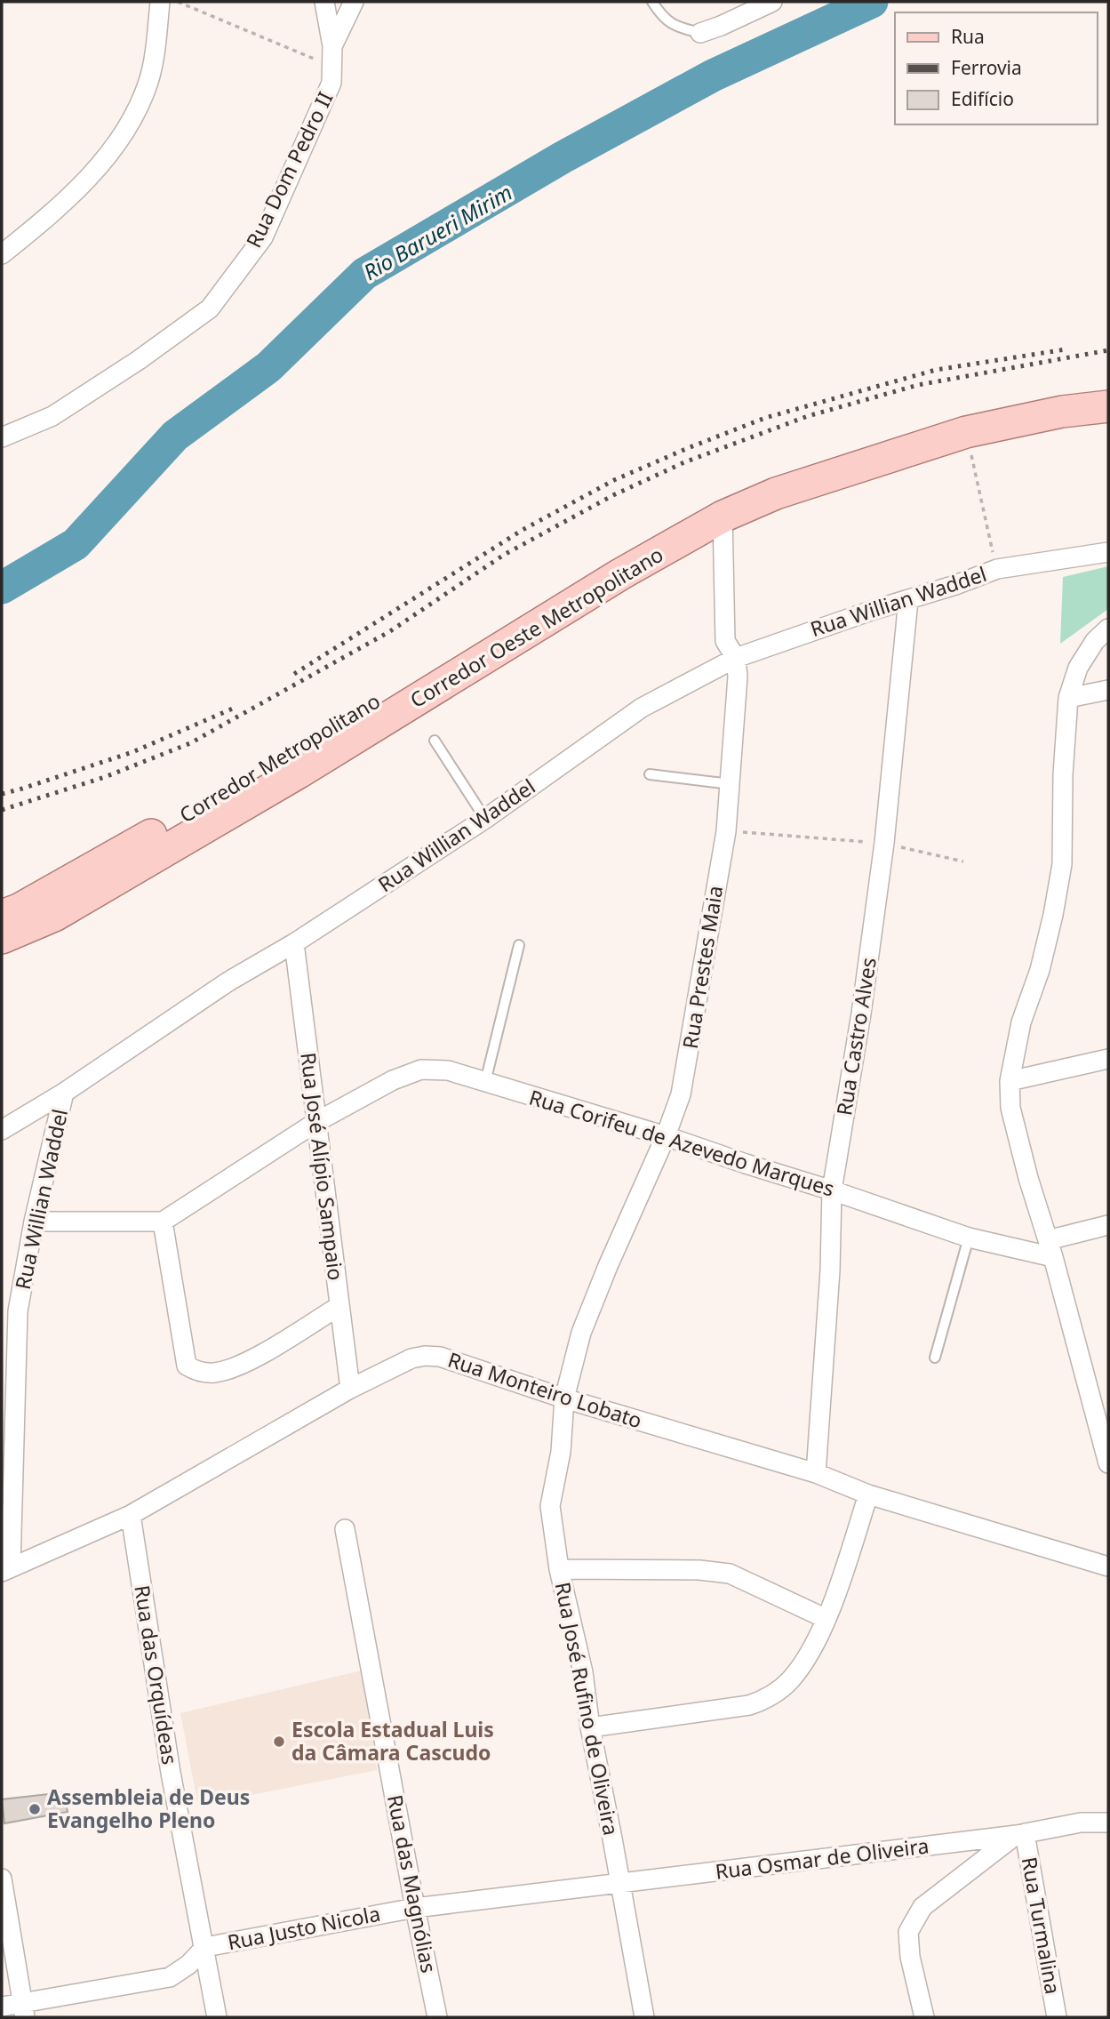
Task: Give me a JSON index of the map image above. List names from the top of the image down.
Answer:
{
  "streets": {
    "main road": ["Corredor Oeste Metropolitano", "Corredor Metropolitano"],
    "street": [
      "Rua Dom Pedro II",
      "Rua Willian Waddel",
      "Rua Prestes Maia",
      "Rua Castro Alves",
      "Rua Corifeu de Azevedo Marques",
      "Rua José Alípio Sampaio",
      "Rua Monteiro Lobato",
      "Rua das Orquídeas",
      "Rua José Rufino de Oliveira",
      "Rua Osmar de Oliveira",
      "Rua das Magnólias",
      "Rua Turmalina",
      "Rua Justo Nicola"
    ]
  },
  "crossings": [
    ["Rua Willian Waddel", "Rua Prestes Maia"],
    ["Rua Willian Waddel", "Rua Castro Alves"],
    ["Rua Willian Waddel", "Rua José Alípio Sampaio"],
    ["Corredor Oeste Metropolitano", "Rua Prestes Maia"],
    ["Rua Prestes Maia", "Rua Corifeu de Azevedo Marques"],
    ["Rua Prestes Maia", "Rua Monteiro Lobato"],
    ["Rua Prestes Maia", "Rua José Rufino de Oliveira"],
    ["Rua Castro Alves", "Rua Corifeu de Azevedo Marques"],
    ["Rua Castro Alves", "Rua Monteiro Lobato"],
    ["Rua Corifeu de Azevedo Marques", "Rua José Alípio Sampaio"],
    ["Rua José Alípio Sampaio", "Rua Monteiro Lobato"],
    ["Rua Monteiro Lobato", "Rua das Orquídeas"],
    ["Rua Monteiro Lobato", "Rua José Rufino de Oliveira"],
    ["Rua das Orquídeas", "Rua Justo Nicola"],
    ["Rua José Rufino de Oliveira", "Rua Osmar de Oliveira"],
    ["Rua José Rufino de Oliveira", "Rua Justo Nicola"],
    ["Rua Osmar de Oliveira", "Rua Turmalina"],
    ["Rua Osmar de Oliveira", "Rua Justo Nicola"],
    ["Rua das Magnólias", "Rua Justo Nicola"]
  ],
  "water": ["Rio Barueri Mirim"],
  "places": ["Escola Estadual Luis da Câmara Cascudo", "Assembleia de Deus Evangelho Pleno"],
  "legend": ["Rua", "Ferrovia", "Edifício"]
}
